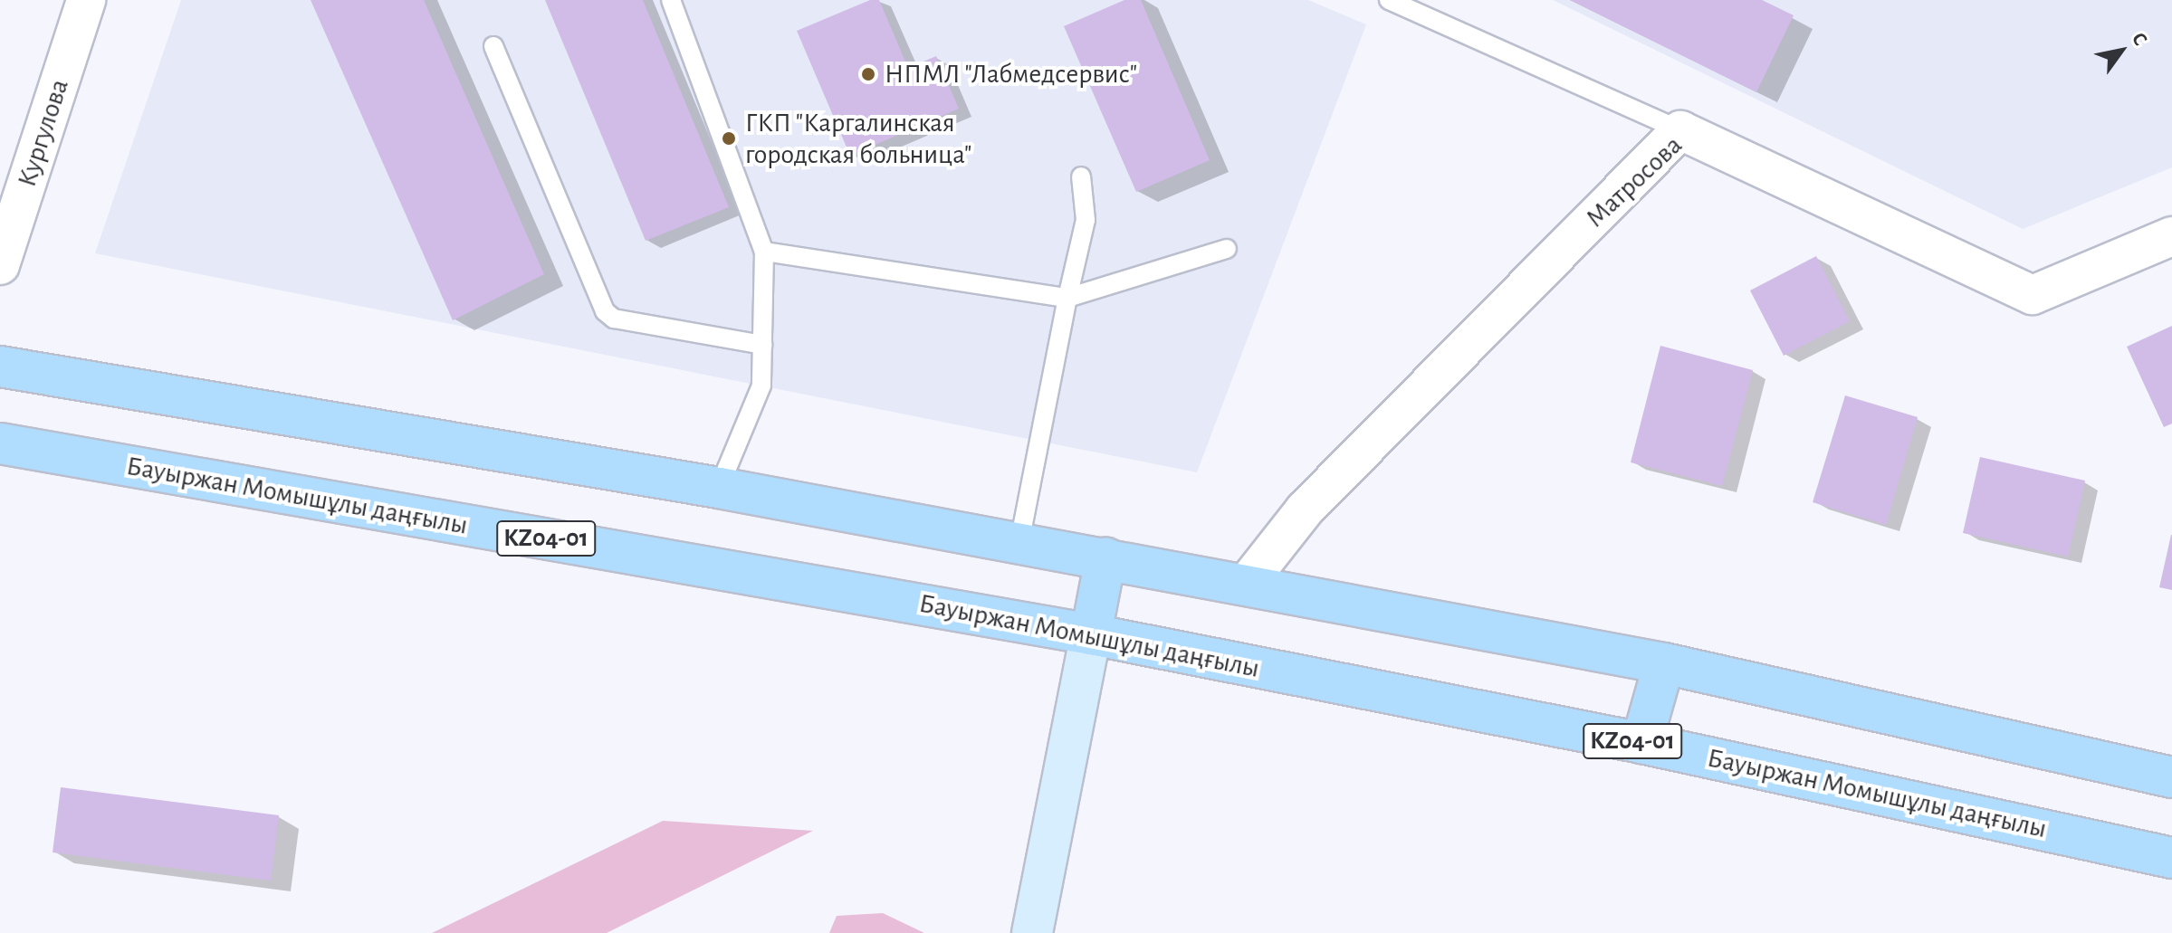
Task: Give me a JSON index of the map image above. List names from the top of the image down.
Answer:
{
  "streets": {
    "main road": ["Бауыржан Момышұлы даңғылы", "KZ04-01"],
    "street": ["Кургулова", "Матросова"]
  },
  "places": ["НПМЛ \"Лабмедсервис\"", "ГКП \"Каргалинская городская больница\""],
  "north": "top right"
}
